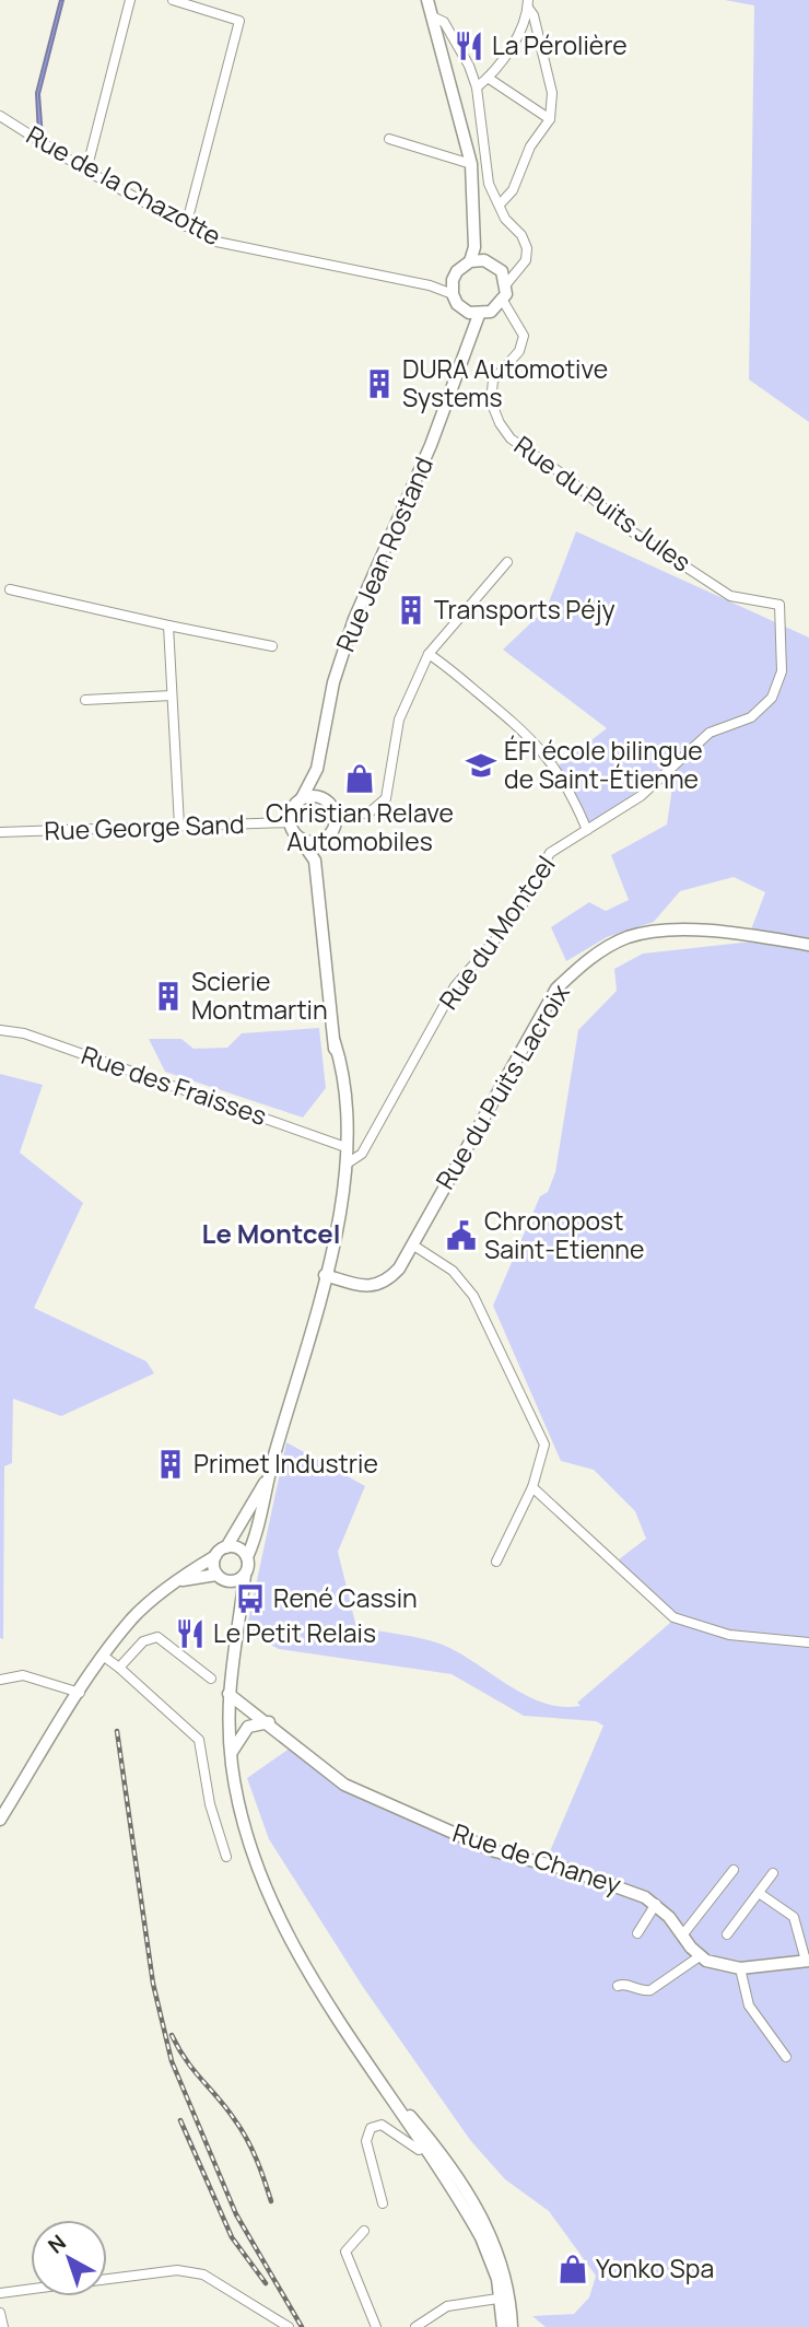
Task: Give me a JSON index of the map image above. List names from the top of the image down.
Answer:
{
  "streets": {
    "main road": ["Rue Jean Rostand", "Rue du Puits Lacroix", "Rue de Chaney"],
    "street": [
      "Rue de la Chazotte",
      "Rue du Puits Jules",
      "Rue George Sand",
      "Rue du Montcel",
      "Rue des Fraisses"
    ]
  },
  "crossings": [
    ["Rue de la Chazotte", "Rue Jean Rostand"],
    ["Rue du Puits Jules", "Rue du Montcel"]
  ],
  "districts": ["Le Montcel"],
  "places": {
    "restaurant": ["La Pérolière", "Le Petit Relais"],
    "building": [
      "DURA Automotive Systems",
      "Transports Péjy",
      "Scierie Montmartin",
      "Primet Industrie"
    ],
    "school or university": ["ÉFI école bilingue de Saint-Étienne"],
    "shop": ["Christian Relave Automobiles", "Yonko Spa"],
    "public building": ["Chronopost Saint-Etienne"],
    "bus stop": ["René Cassin"]
  },
  "north": "top left"
}
